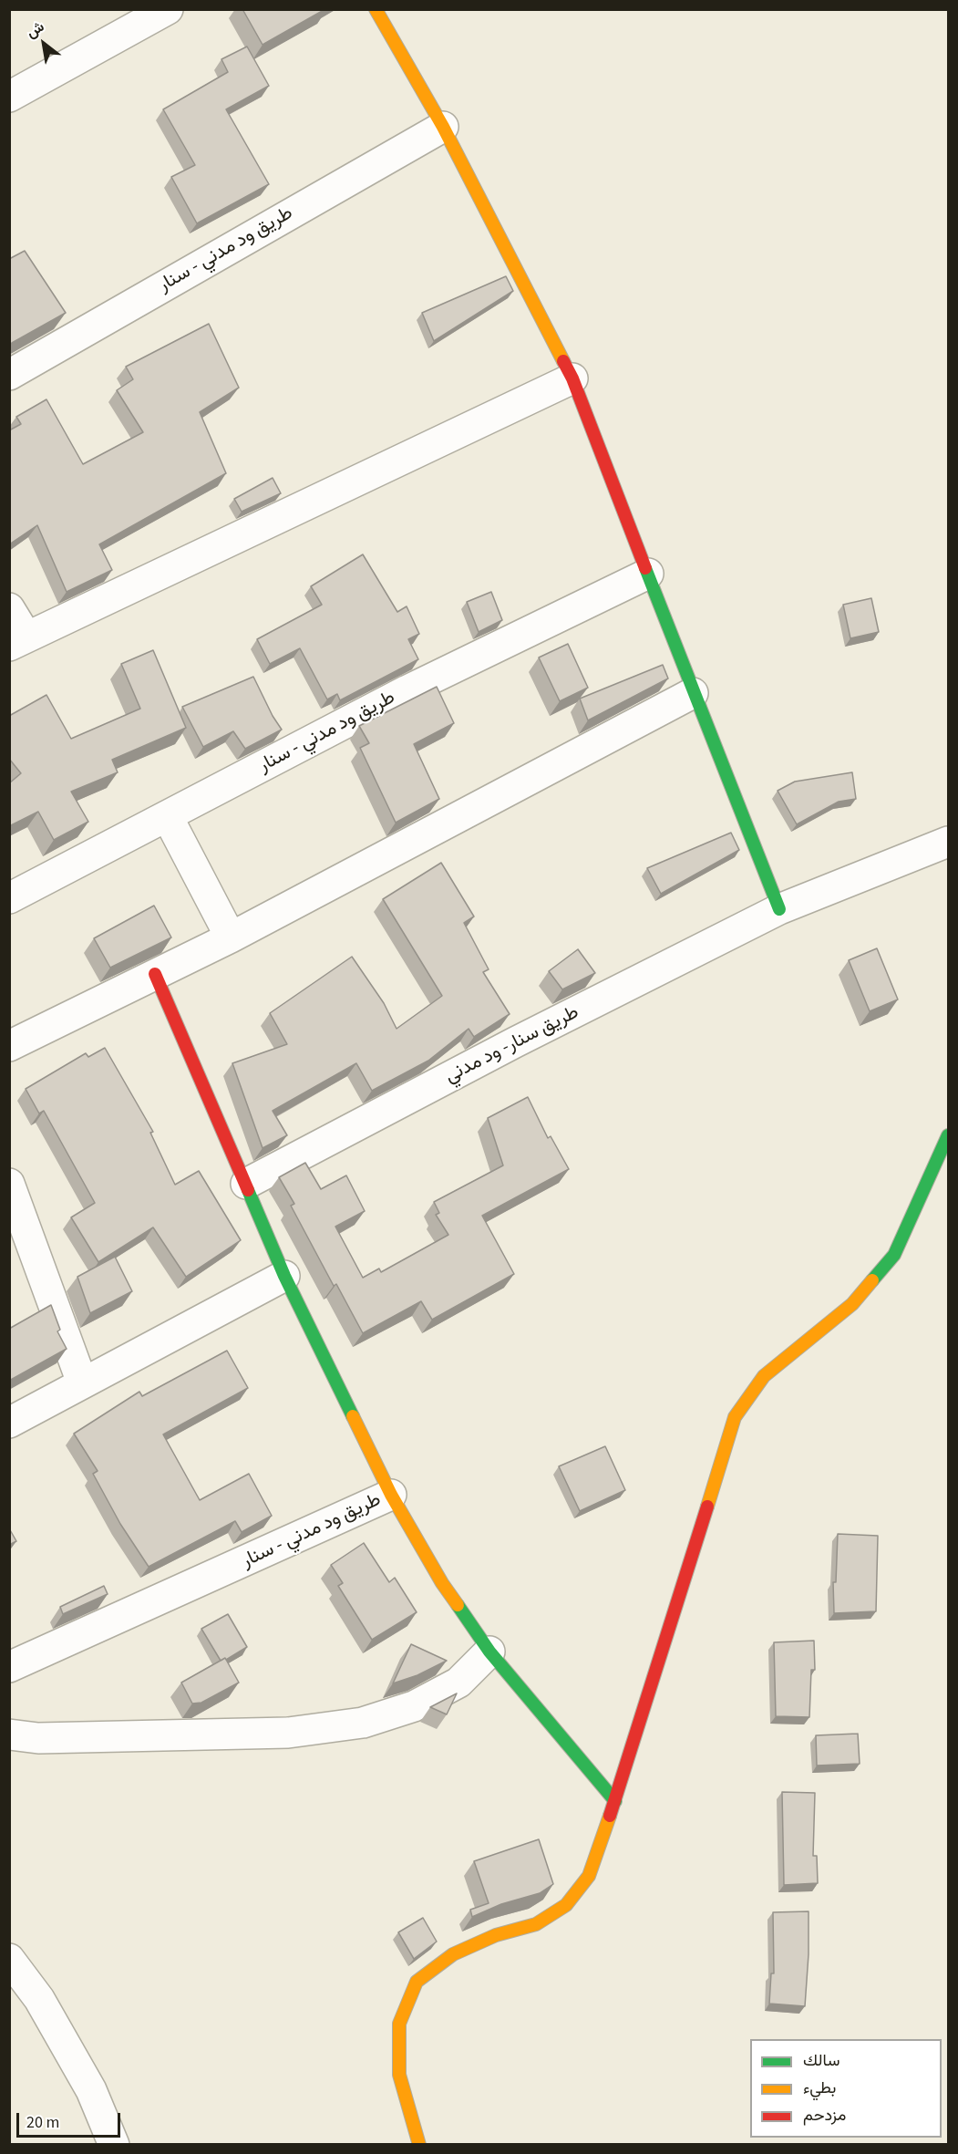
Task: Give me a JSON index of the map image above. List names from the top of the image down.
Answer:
{
  "streets": {
    "street": ["طريق ود مدني - سنار", "طريق سنار- ود مدني"]
  },
  "crossings": [
    ["طريق ود مدني - سنار", "طريق سنار- ود مدني"]
  ],
  "legend": ["سالك", "بطيء", "مزدحم"],
  "scale_bar": "20 m",
  "north": "top left"
}
